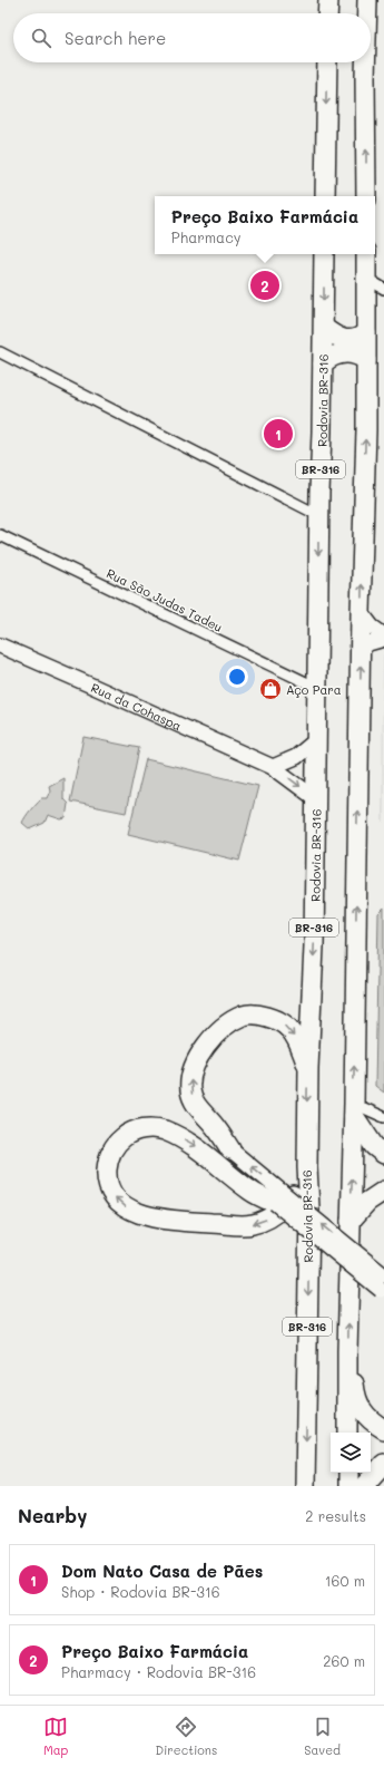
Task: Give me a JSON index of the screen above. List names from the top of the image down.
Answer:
{
  "streets": {
    "highway": ["Rodovia BR-316", "BR-316"],
    "street": ["Rua São Judas Tadeu", "Rua da Cohaspa"]
  },
  "crossings": [
    ["Rodovia BR-316", "Rua São Judas Tadeu"],
    ["Rodovia BR-316", "Rua da Cohaspa"]
  ],
  "places": {
    "shop": ["Aço Para"]
  },
  "page": {
    "search": "Search here",
    "popup": ["Preço Baixo Farmácia", "Pharmacy"],
    "pins": ["2", "1"],
    "heading": ["Nearby", "2 results"],
    "list": [
      {
        "mark": "1",
        "name": "Dom Nato Casa de Pães",
        "note": "Shop · Rodovia BR-316",
        "value": "160 m"
      },
      {
        "mark": "2",
        "name": "Preço Baixo Farmácia",
        "note": "Pharmacy · Rodovia BR-316",
        "value": "260 m"
      }
    ],
    "nav": ["Map", "Directions", "Saved"]
  }
}
